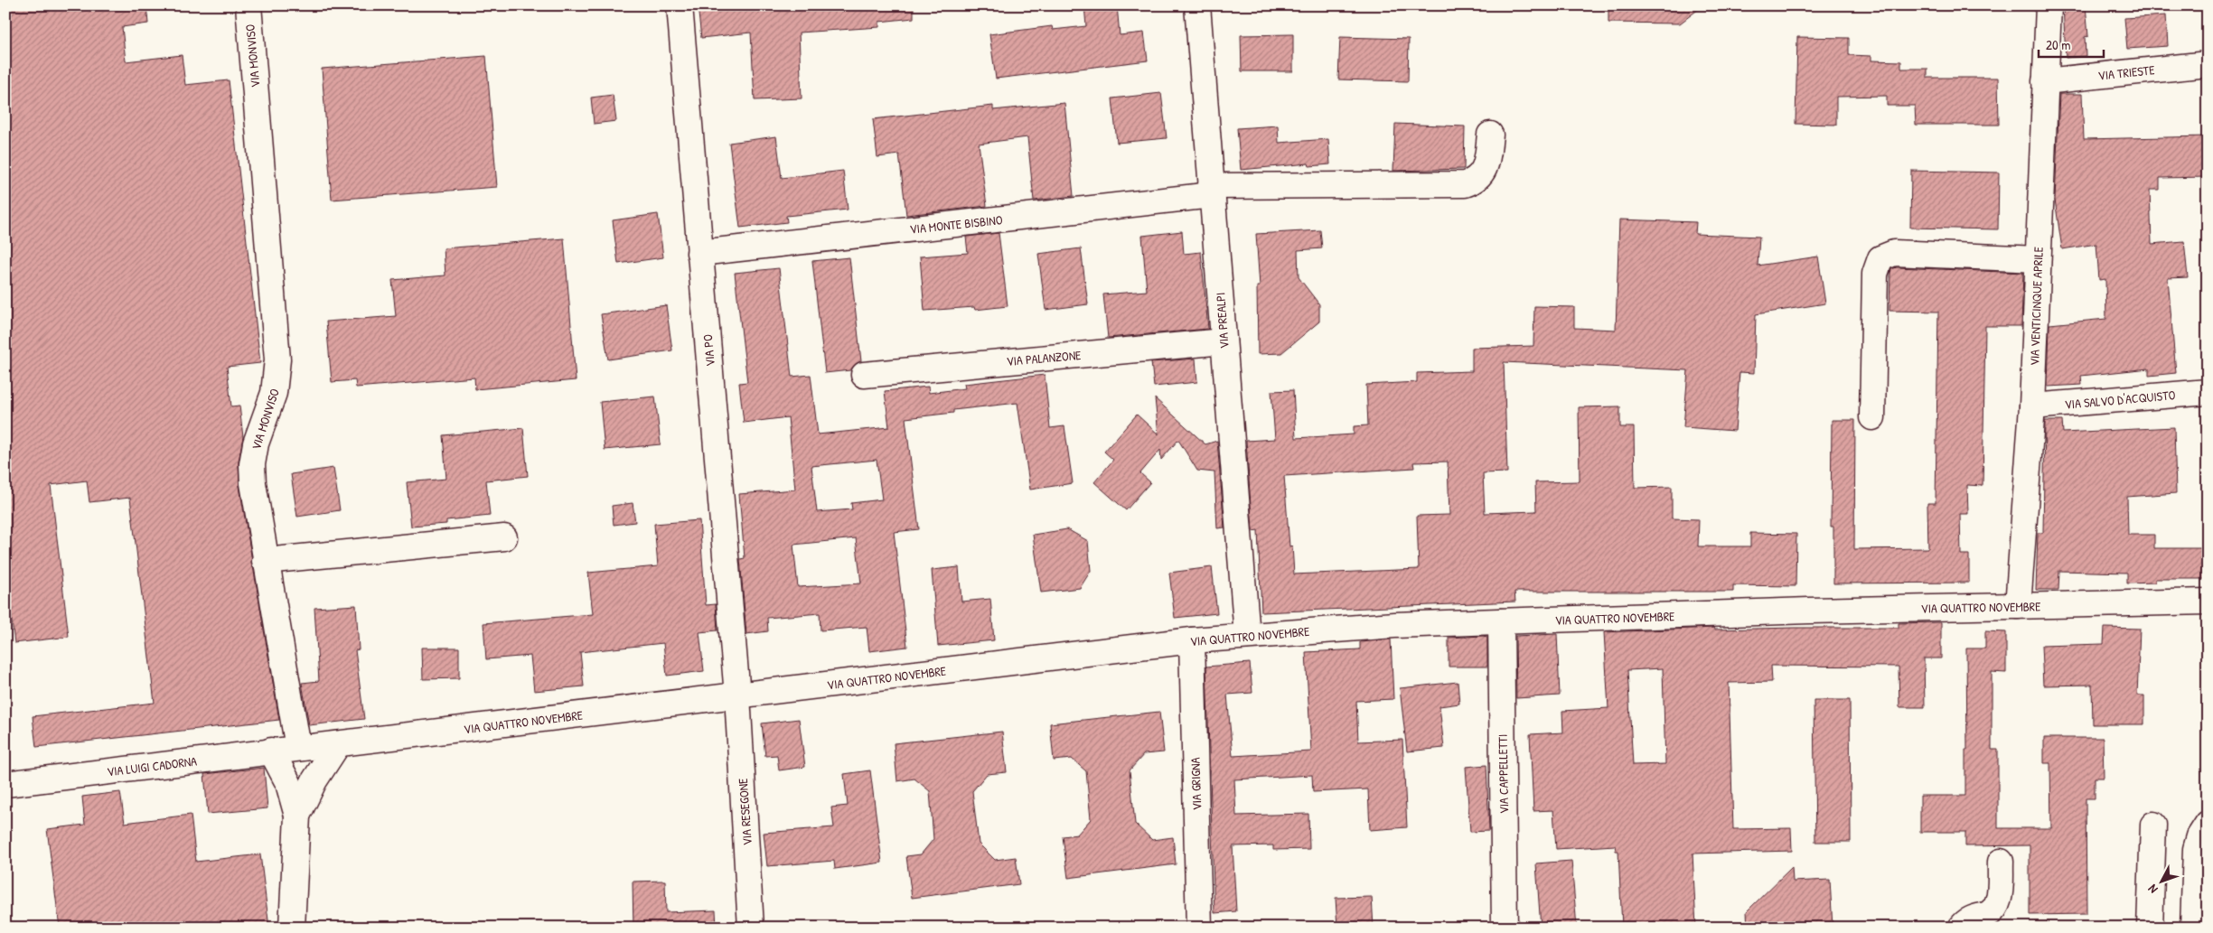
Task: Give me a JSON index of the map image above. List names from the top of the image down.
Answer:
{
  "streets": {
    "street": [
      "VIA MONVISO",
      "VIA TRIESTE",
      "VIA MONTE BISBINO",
      "VIA VENTICINQUE APRILE",
      "VIA PREALPI",
      "VIA PO",
      "VIA PALANZONE",
      "VIA SALVO D'ACQUISTO",
      "VIA QUATTRO NOVEMBRE",
      "VIA LUIGI CADORNA",
      "VIA CAPPELLETTI",
      "VIA GRIGNA",
      "VIA RESEGONE"
    ]
  },
  "crossings": [
    ["VIA MONVISO", "VIA QUATTRO NOVEMBRE"],
    ["VIA MONVISO", "VIA LUIGI CADORNA"],
    ["VIA TRIESTE", "VIA VENTICINQUE APRILE"],
    ["VIA MONTE BISBINO", "VIA PREALPI"],
    ["VIA MONTE BISBINO", "VIA PO"],
    ["VIA VENTICINQUE APRILE", "VIA SALVO D'ACQUISTO"],
    ["VIA VENTICINQUE APRILE", "VIA QUATTRO NOVEMBRE"],
    ["VIA PREALPI", "VIA PALANZONE"],
    ["VIA PREALPI", "VIA QUATTRO NOVEMBRE"],
    ["VIA PO", "VIA QUATTRO NOVEMBRE"],
    ["VIA PO", "VIA RESEGONE"],
    ["VIA QUATTRO NOVEMBRE", "VIA LUIGI CADORNA"],
    ["VIA QUATTRO NOVEMBRE", "VIA CAPPELLETTI"],
    ["VIA QUATTRO NOVEMBRE", "VIA GRIGNA"],
    ["VIA QUATTRO NOVEMBRE", "VIA RESEGONE"]
  ],
  "scale_bar": "20 m",
  "north": "bottom left"
}
